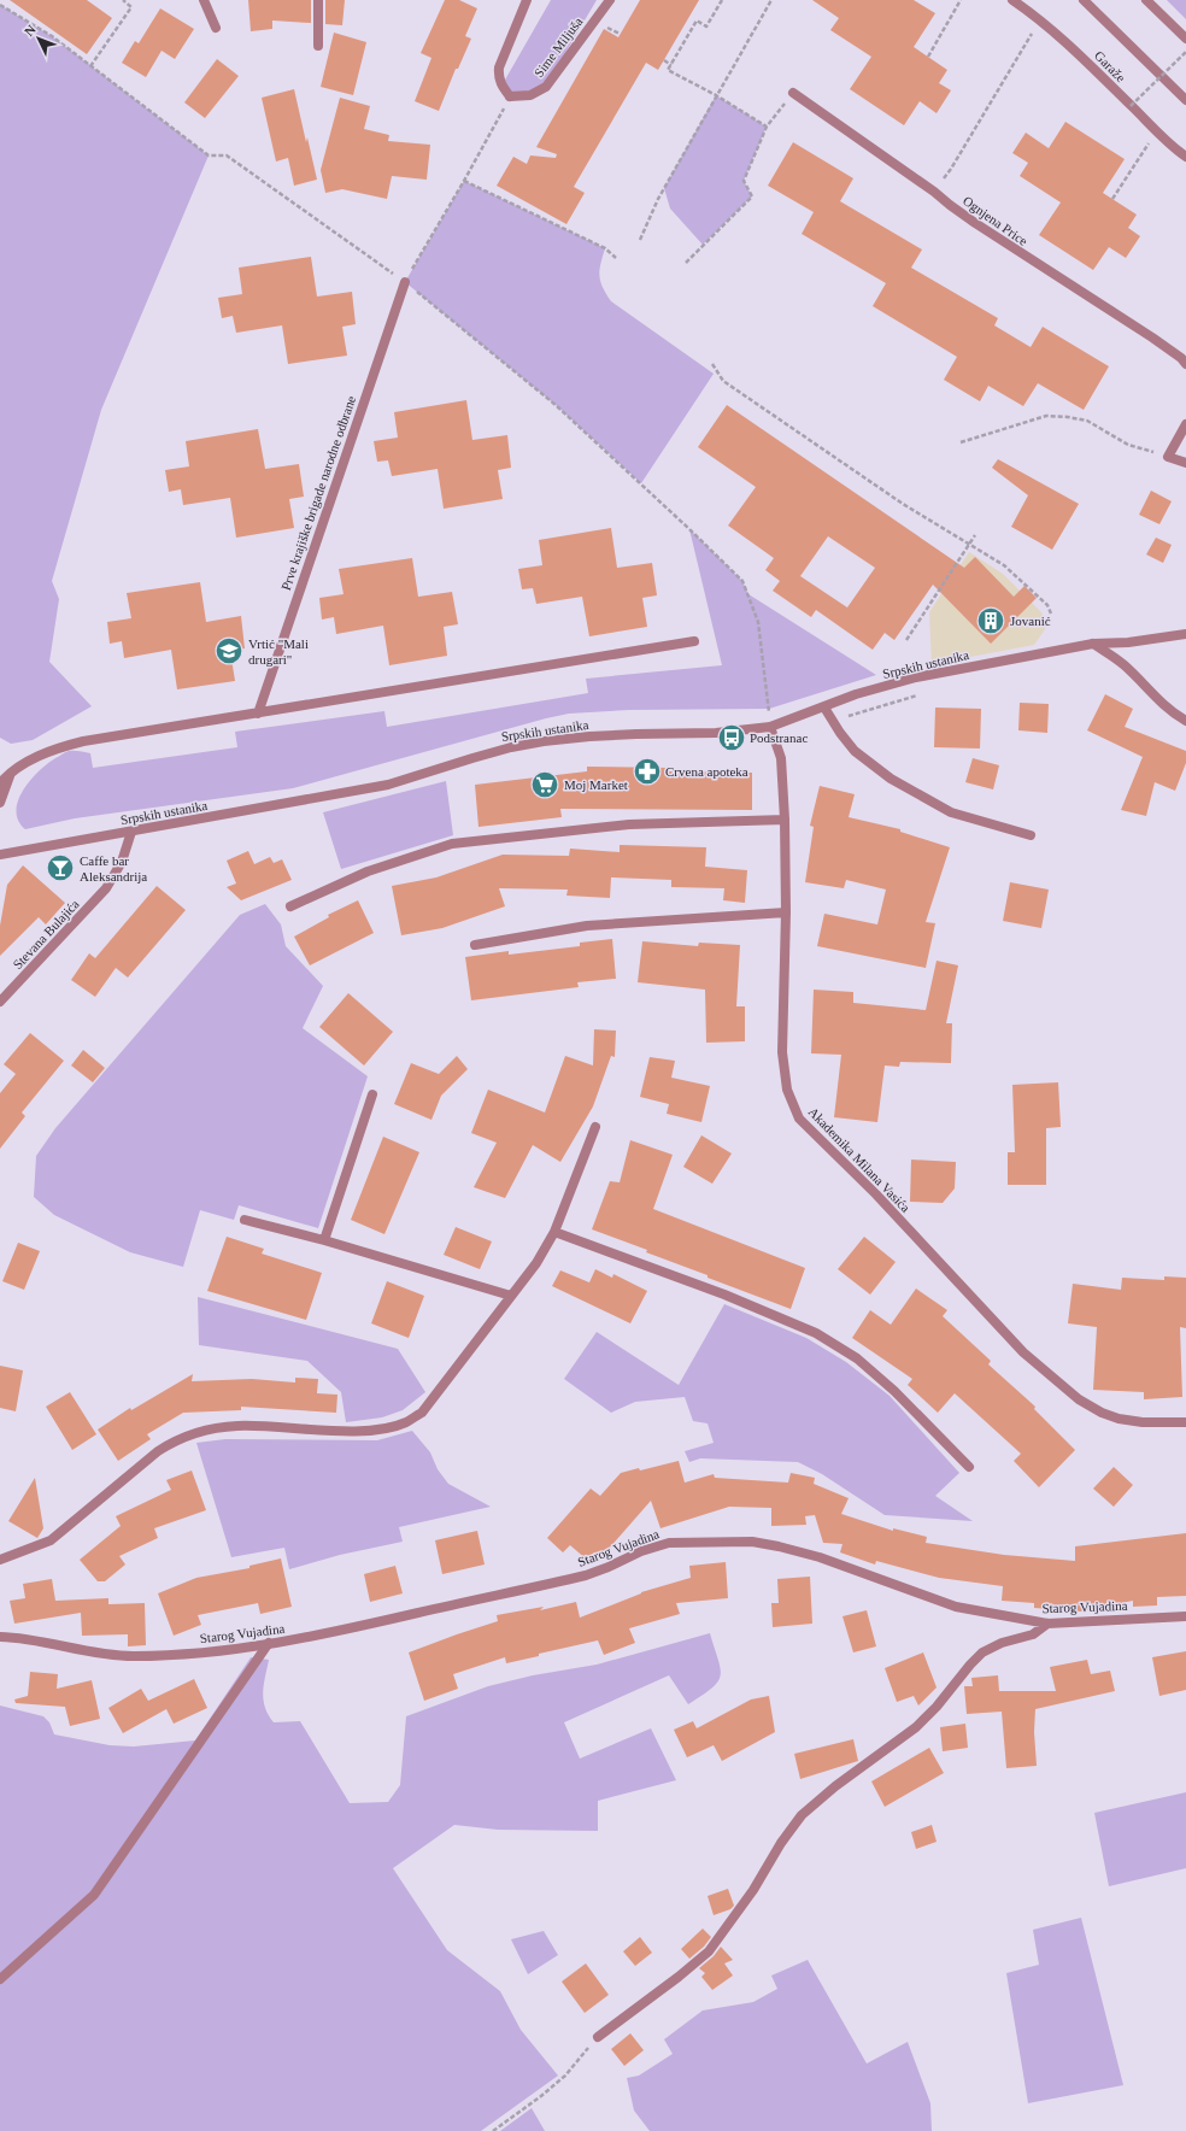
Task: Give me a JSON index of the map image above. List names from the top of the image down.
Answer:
{
  "streets": {
    "street": [
      "Sime Miljuša",
      "Garaže",
      "Ognjena Price",
      "Prve krajiške brigade narodne odbrane",
      "Srpskih ustanika",
      "Stevana Bulajića",
      "Akademika Milana Vasića",
      "Starog Vujadina"
    ]
  },
  "crossings": [
    ["Srpskih ustanika", "Stevana Bulajića"],
    ["Srpskih ustanika", "Akademika Milana Vasića"]
  ],
  "places": {
    "building": ["Jovanić"],
    "school or university": ["Vrtić \"Mali drugari\""],
    "bus stop": ["Podstranac"],
    "pharmacy": ["Crvena apoteka"],
    "supermarket": ["Moj Market"],
    "bar": ["Caffe bar Aleksandrija"]
  },
  "north": "top left"
}
